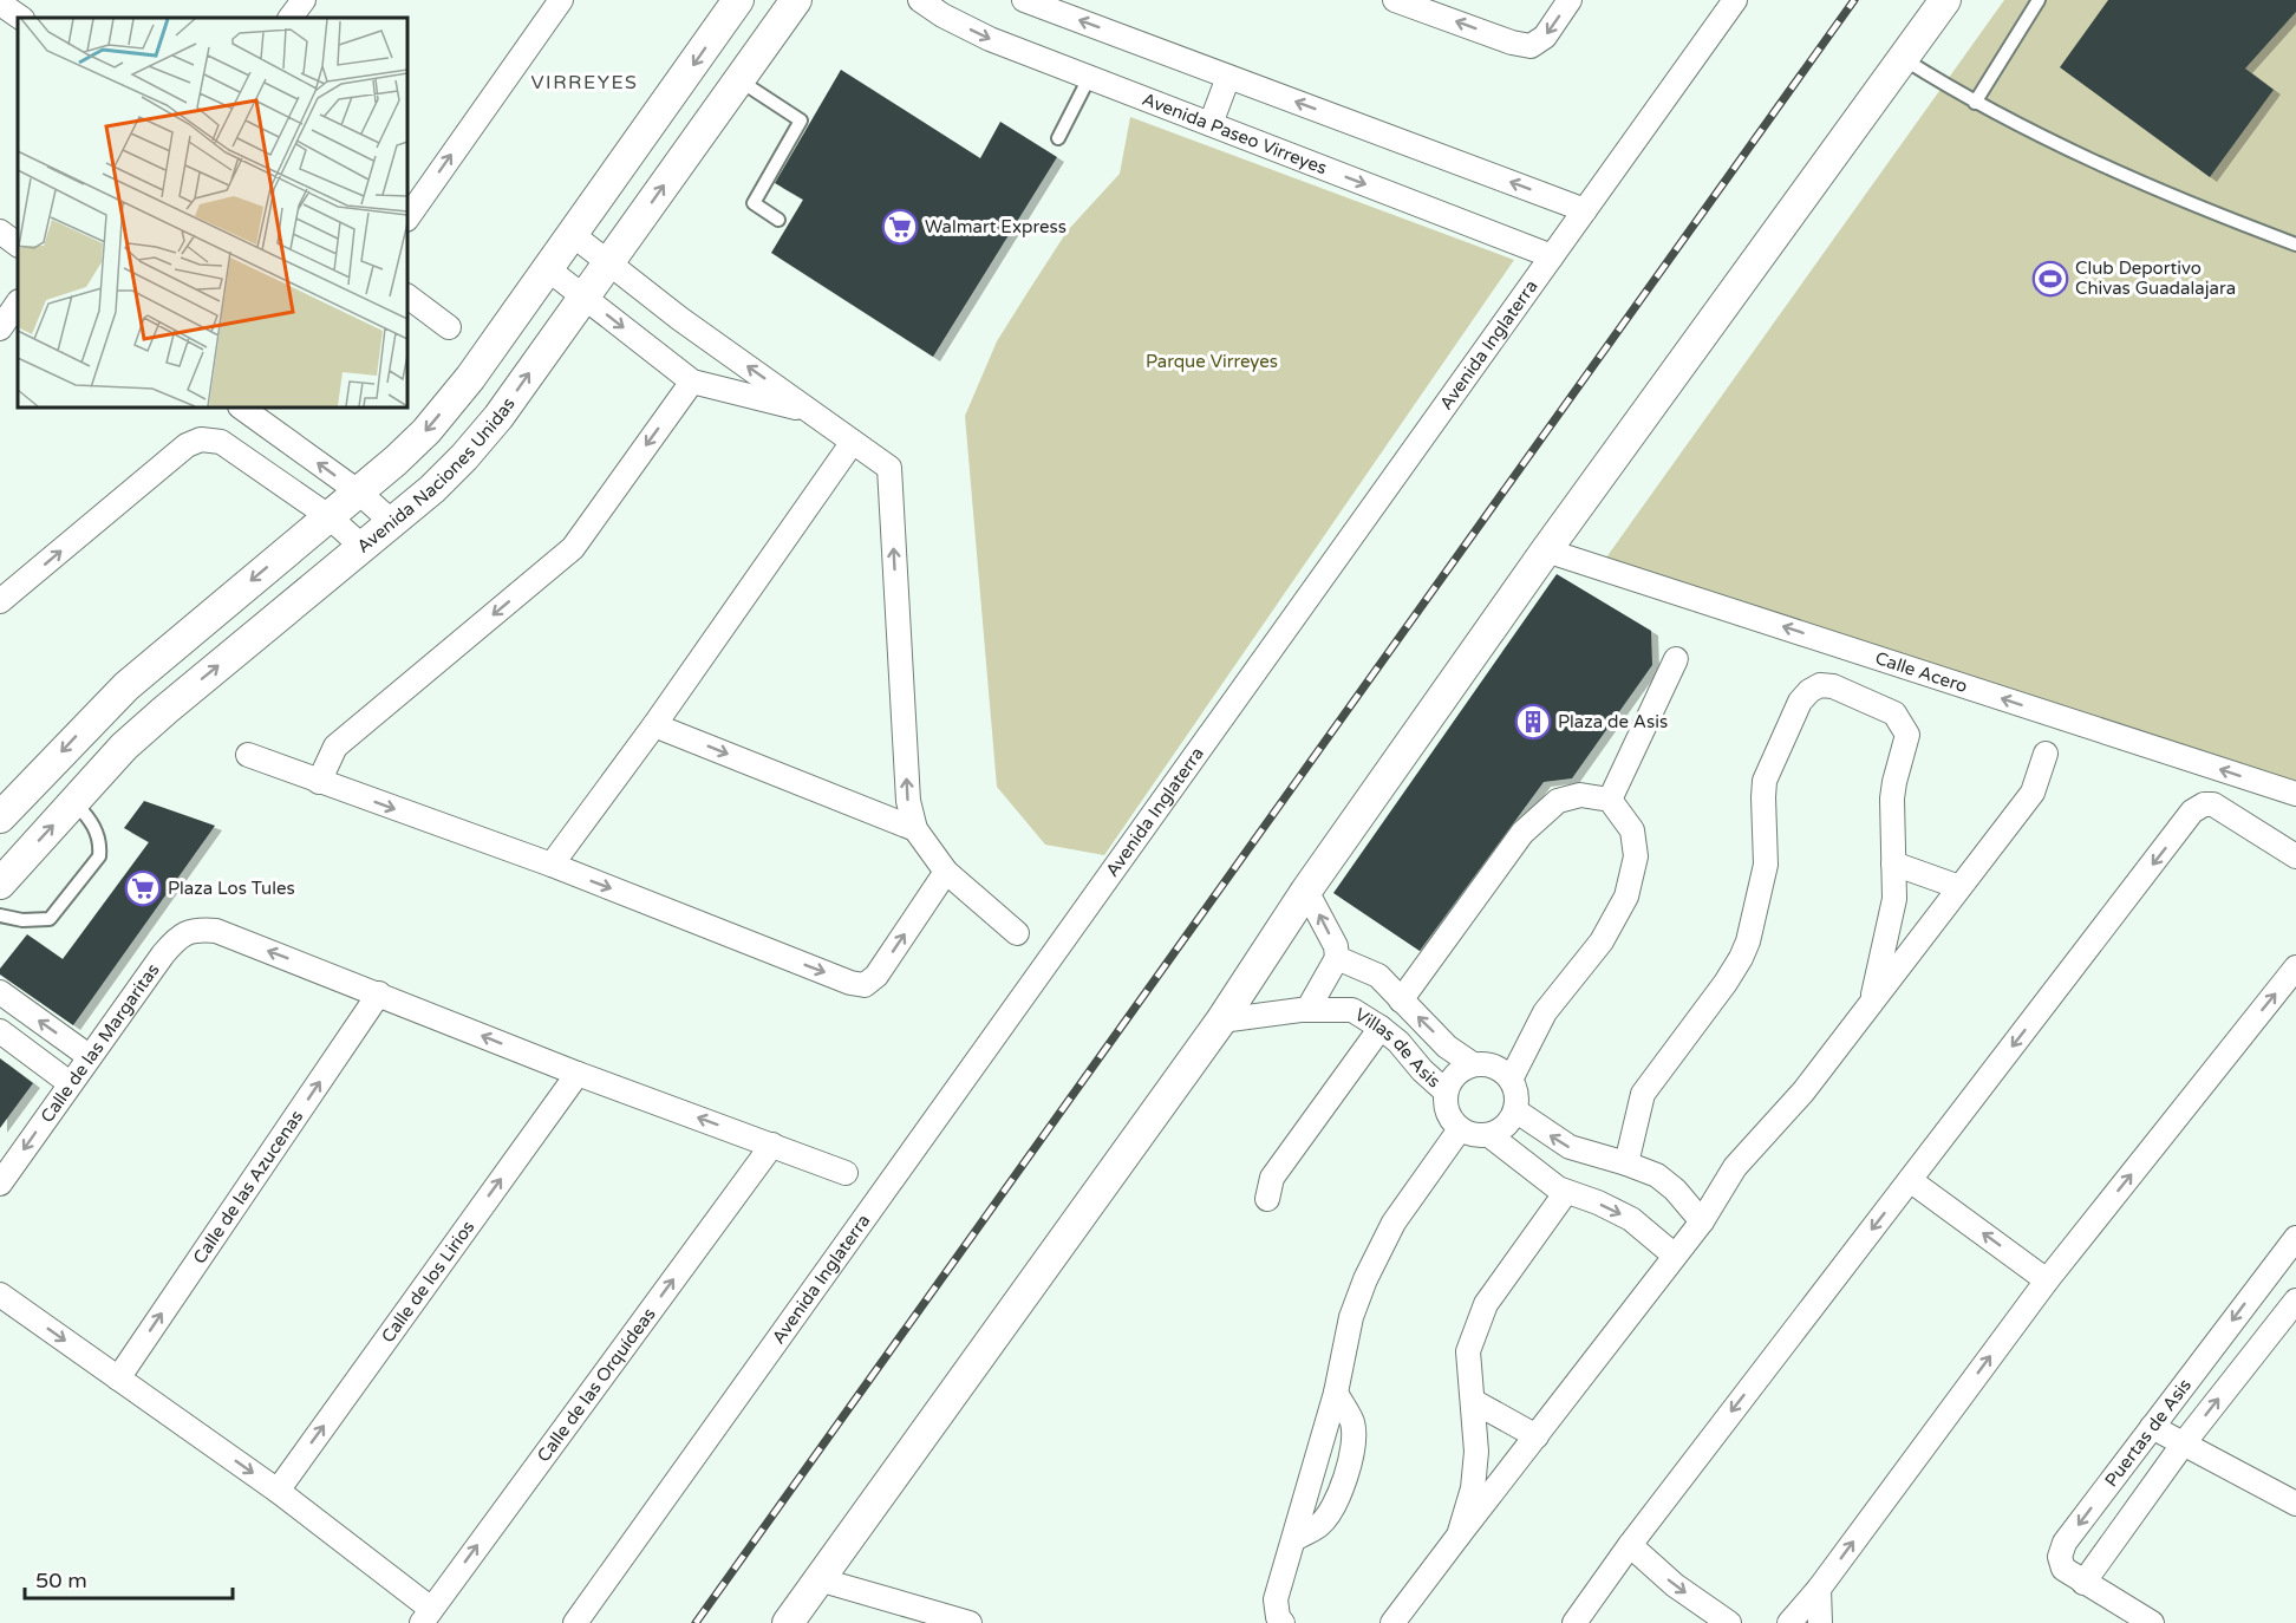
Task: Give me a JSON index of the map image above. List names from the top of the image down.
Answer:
{
  "streets": {
    "street": [
      "Avenida Paseo Virreyes",
      "Avenida Inglaterra",
      "Avenida Naciones Unidas",
      "Calle Acero",
      "Calle de las Margaritas",
      "Villas de Asis",
      "Calle de las Azucenas",
      "Calle de los Lirios",
      "Calle de las Orquídeas",
      "Puertas de Asis"
    ]
  },
  "crossings": [
    ["Avenida Paseo Virreyes", "Avenida Inglaterra"],
    ["Calle de las Margaritas", "Calle de las Azucenas"]
  ],
  "one_way": [
    "Calle Acero",
    "Calle de las Margaritas",
    "Calle de las Azucenas",
    "Calle de los Lirios",
    "Calle de las Orquídeas"
  ],
  "districts": ["VIRREYES"],
  "parks": ["Parque Virreyes"],
  "places": {
    "supermarket": ["Walmart Express", "Plaza Los Tules"],
    "sports": ["Club Deportivo Chivas Guadalajara"],
    "building": ["Plaza de Asis"]
  },
  "scale_bar": "50 m"
}
